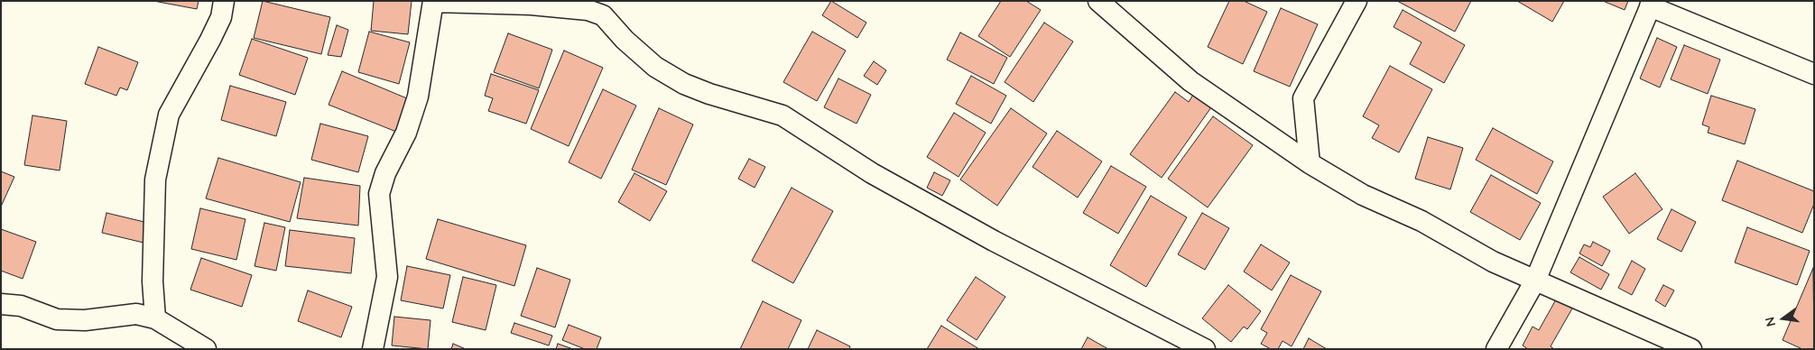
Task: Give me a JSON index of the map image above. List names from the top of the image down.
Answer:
{
  "north": "left"
}
